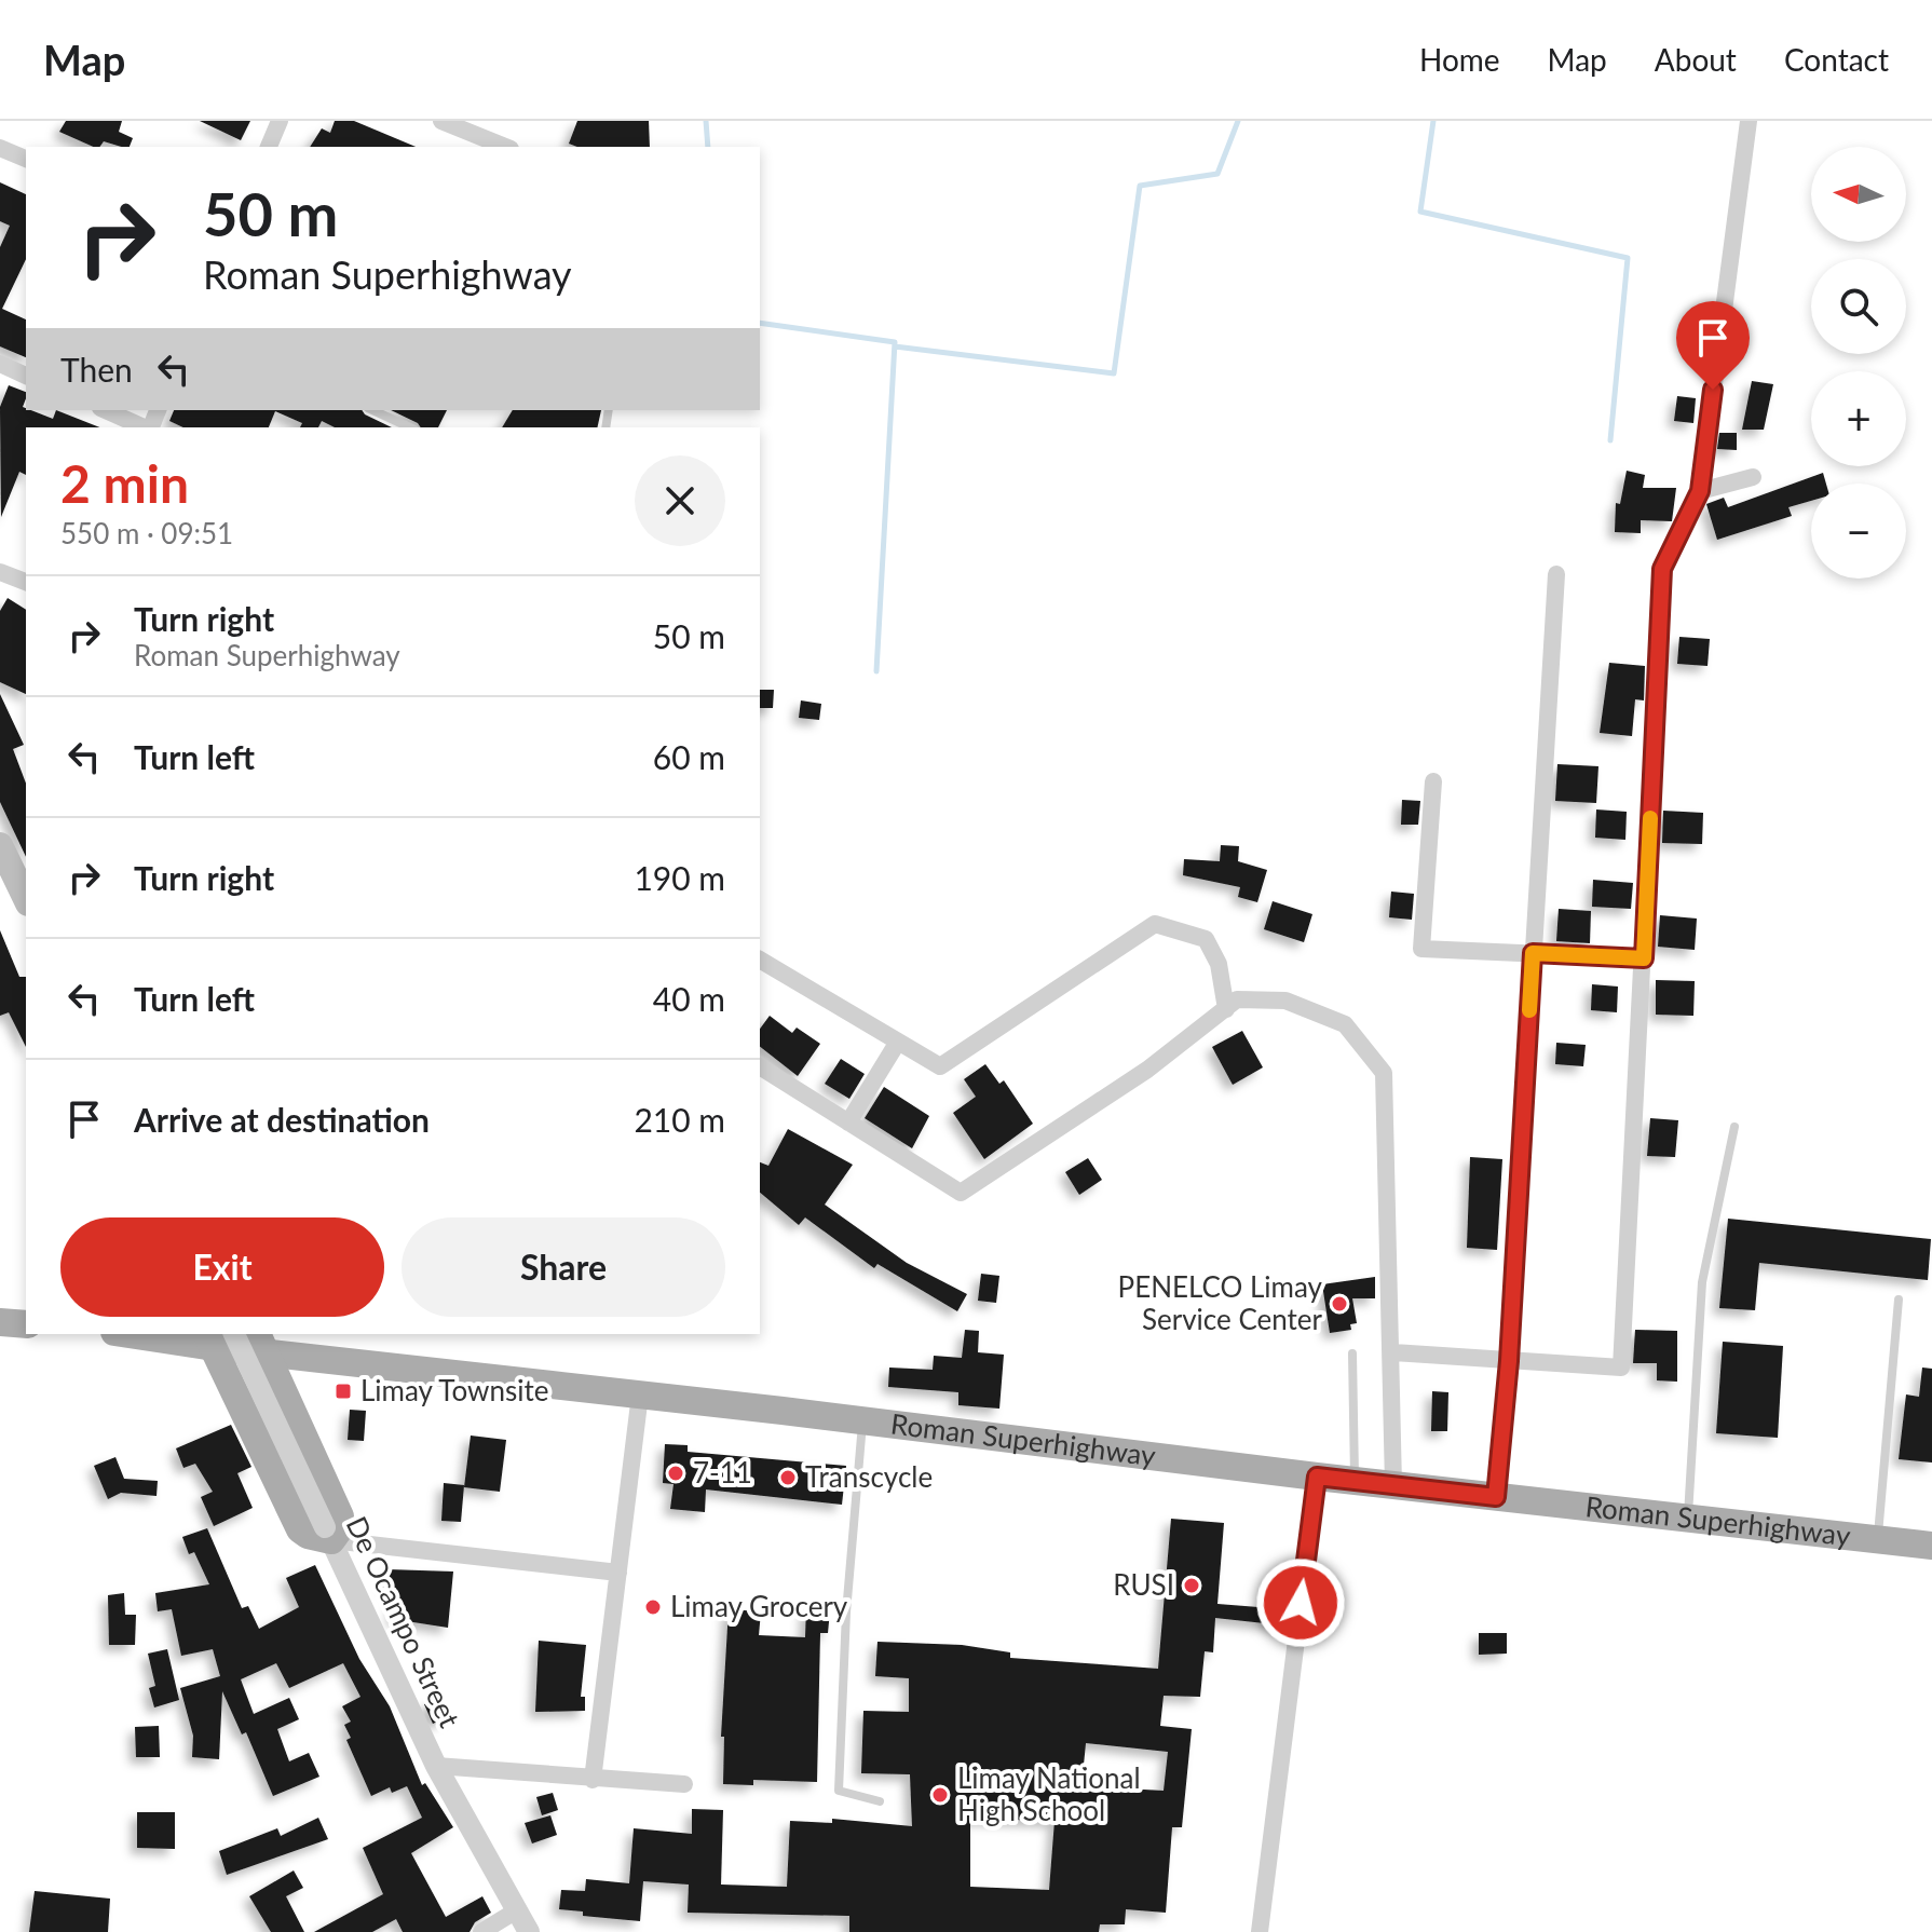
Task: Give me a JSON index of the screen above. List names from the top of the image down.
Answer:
{
  "streets": {
    "main road": ["Roman Superhighway"],
    "street": ["De Ocampo Street"]
  },
  "places": {
    "other": [
      "PENELCO Limay Service Center",
      "7-11",
      "Transcycle",
      "RUSI",
      "Limay Grocery",
      "Limay National High School"
    ],
    "transit": ["Limay Townsite"]
  },
  "north": "left",
  "page": {
    "header": "Map",
    "nav": [
      "Home",
      "Map",
      "About",
      "Contact"
    ],
    "map_buttons": ["+", "−"],
    "turn": ["50 m", "Roman Superhighway"],
    "then": "Then",
    "heading": ["2 min", "550 m · 09:51"],
    "list": [
      {
        "name": "Turn right",
        "note": "Roman Superhighway",
        "value": "50 m"
      },
      {
        "name": "Turn left",
        "value": "60 m"
      },
      {
        "name": "Turn right",
        "value": "190 m"
      },
      {
        "name": "Turn left",
        "value": "40 m"
      },
      {
        "name": "Arrive at destination",
        "value": "210 m"
      }
    ],
    "buttons": ["Exit", "Share"]
  }
}
